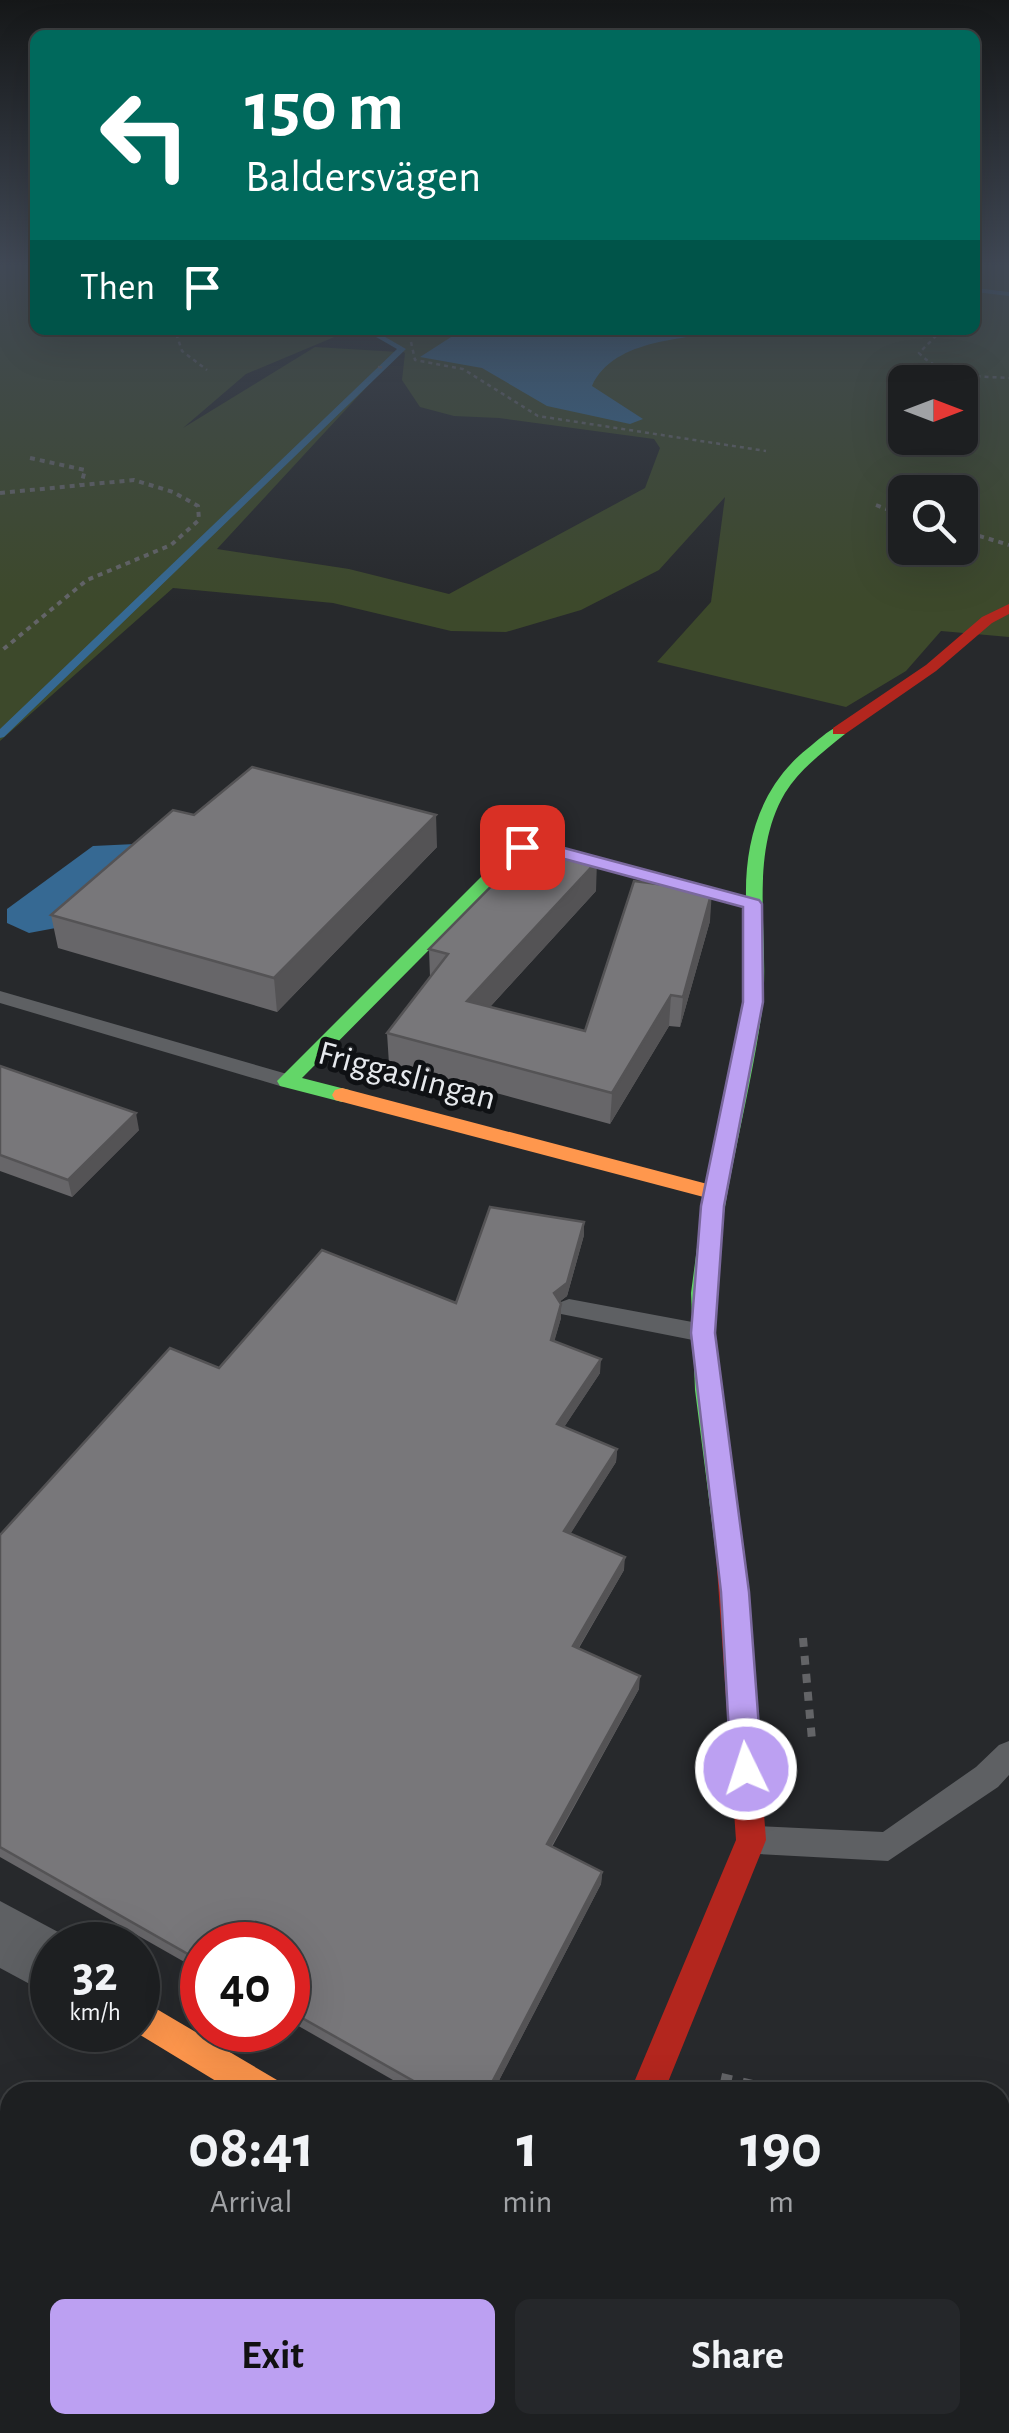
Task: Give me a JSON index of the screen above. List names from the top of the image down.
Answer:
{
  "streets": {
    "street": ["Friggaslingan"]
  },
  "north": "right",
  "page": {
    "turn": ["150 m", "Baldersvägen"],
    "then": "Then",
    "speed": "32 km/h",
    "limit": "40",
    "eta": [
      "08:41",
      "Arrival",
      "1",
      "min",
      "190",
      "m"
    ],
    "buttons": ["Exit", "Share"]
  }
}
